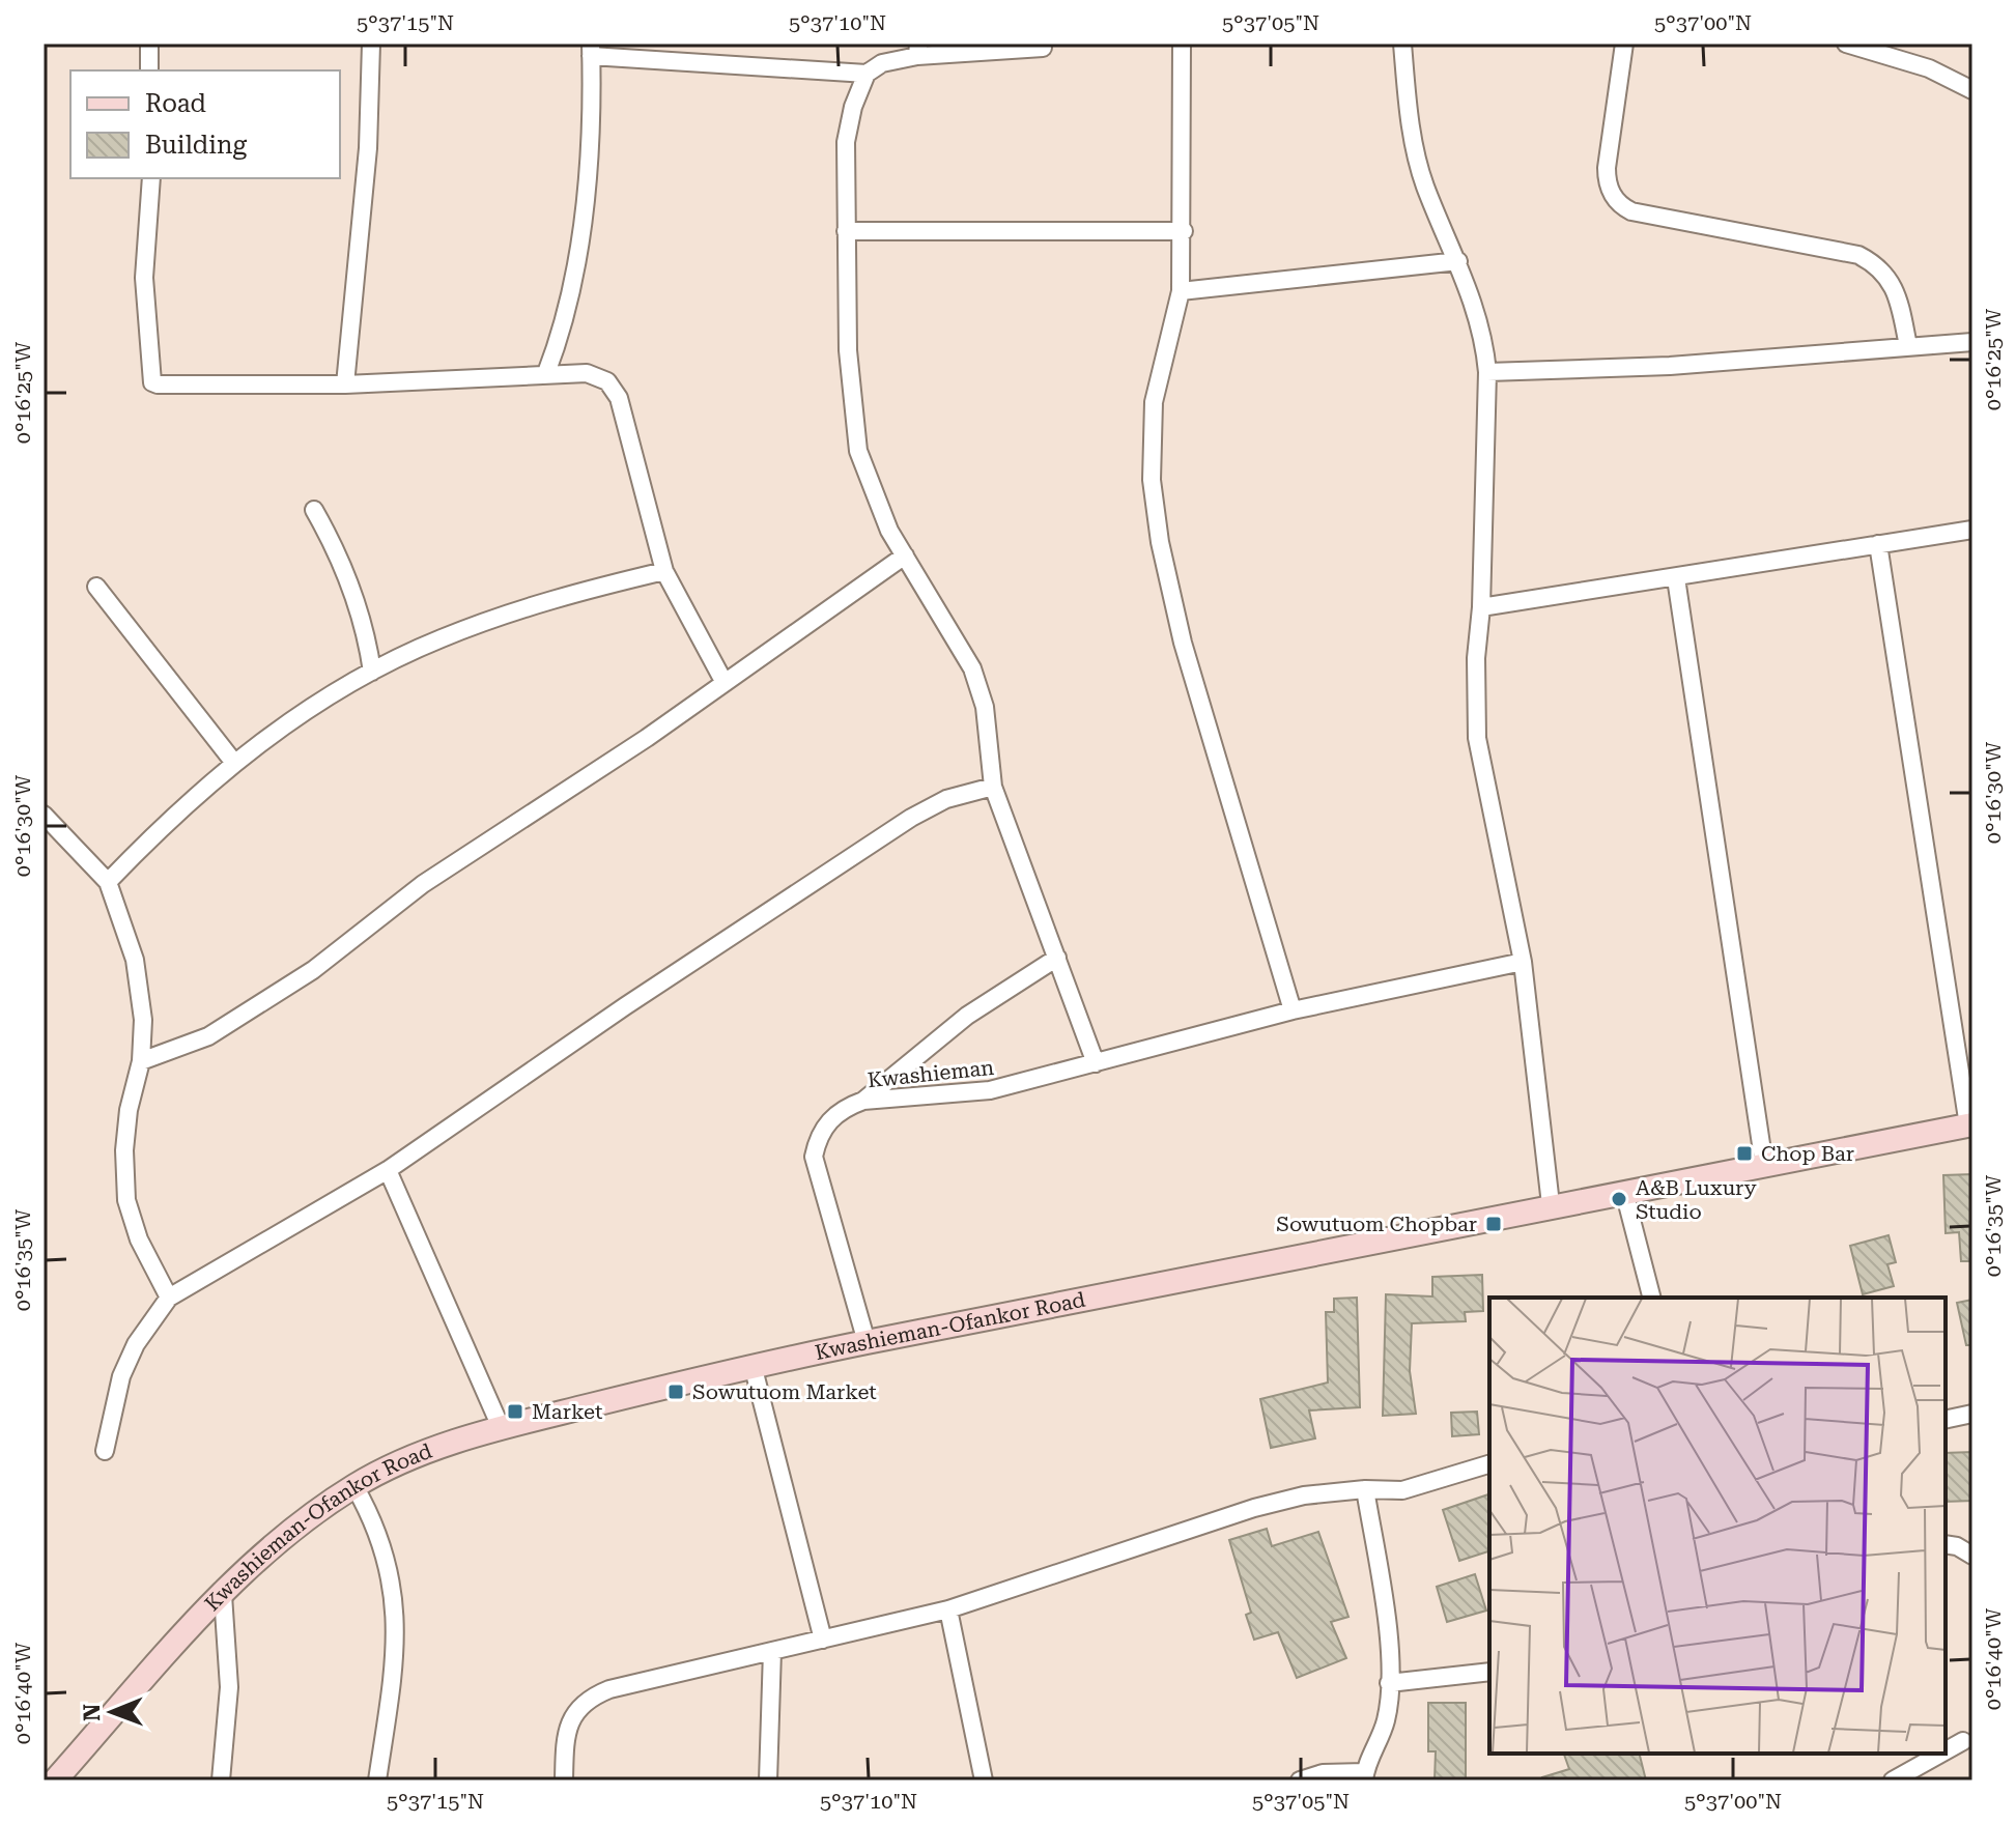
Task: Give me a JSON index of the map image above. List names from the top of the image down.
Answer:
{
  "streets": {
    "main road": ["Kwashieman-Ofankor Road"],
    "street": ["Kwashieman"]
  },
  "crossings": [
    ["Kwashieman", "Kwashieman-Ofankor Road"]
  ],
  "places": {
    "transit": [
      "Chop Bar",
      "Sowutuom Chopbar",
      "Sowutuom Market",
      "Market"
    ],
    "other": ["A&B Luxury Studio"]
  },
  "legend": ["Road", "Building"],
  "north": "left",
  "coordinates": [
    "5°37'15\"N",
    "5°37'10\"N",
    "5°37'05\"N",
    "5°37'00\"N",
    "0°16'25\"W",
    "0°16'30\"W",
    "0°16'35\"W",
    "0°16'40\"W"
  ]
}
